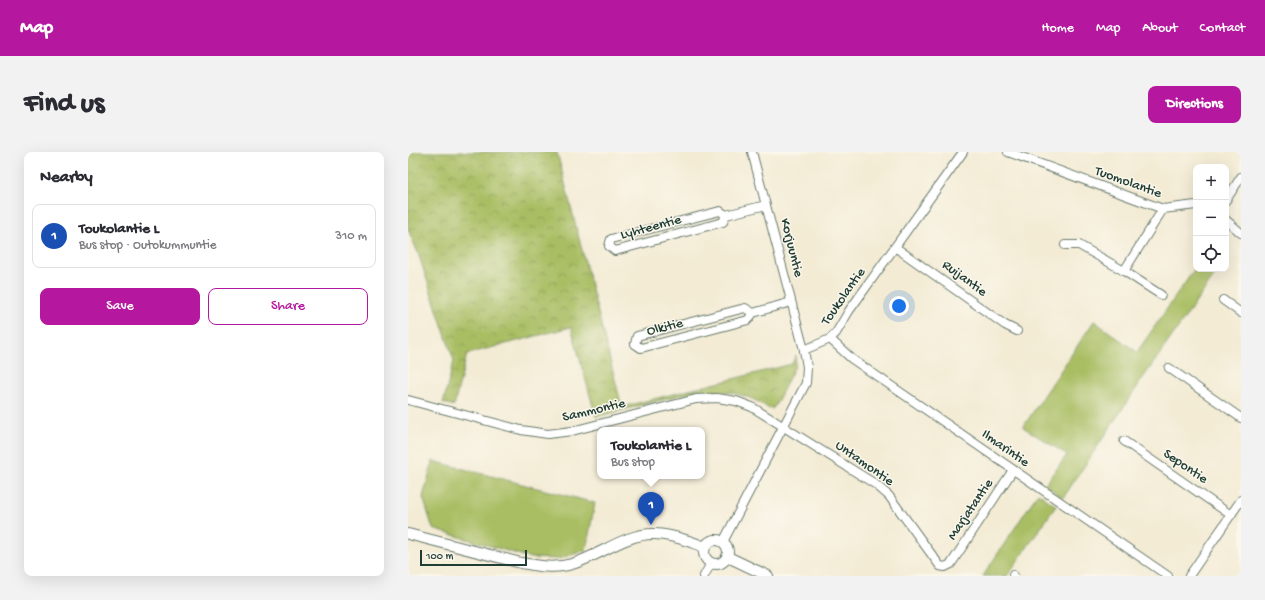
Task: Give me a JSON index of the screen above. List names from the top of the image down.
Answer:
{
  "streets": {
    "street": [
      "Tuomolantie",
      "Lyhteentie",
      "Korjuuntie",
      "Ruijantie",
      "Toukolantie",
      "Olkitie",
      "Sammontie",
      "Ilmarintie",
      "Untamontie",
      "Sepontie",
      "Marjatantie"
    ]
  },
  "crossings": [
    ["Lyhteentie", "Korjuuntie"],
    ["Korjuuntie", "Toukolantie"],
    ["Korjuuntie", "Olkitie"],
    ["Ruijantie", "Toukolantie"],
    ["Toukolantie", "Ilmarintie"],
    ["Sammontie", "Untamontie"],
    ["Ilmarintie", "Marjatantie"],
    ["Untamontie", "Marjatantie"]
  ],
  "scale_bar": "100 m",
  "page": {
    "header": "Map",
    "nav": [
      "Home",
      "Map",
      "About",
      "Contact"
    ],
    "buttons": [
      "Directions",
      ["Save", "Share"]
    ],
    "title": "Find us",
    "heading": "Nearby",
    "map_buttons": ["+", "−"],
    "list": [
      {
        "mark": "1",
        "name": "Toukolantie L",
        "note": "Bus stop · Outokummuntie",
        "value": "310 m"
      }
    ],
    "popup": ["Toukolantie L", "Bus stop"],
    "pins": "1",
    "scale": "100 m"
  }
}
